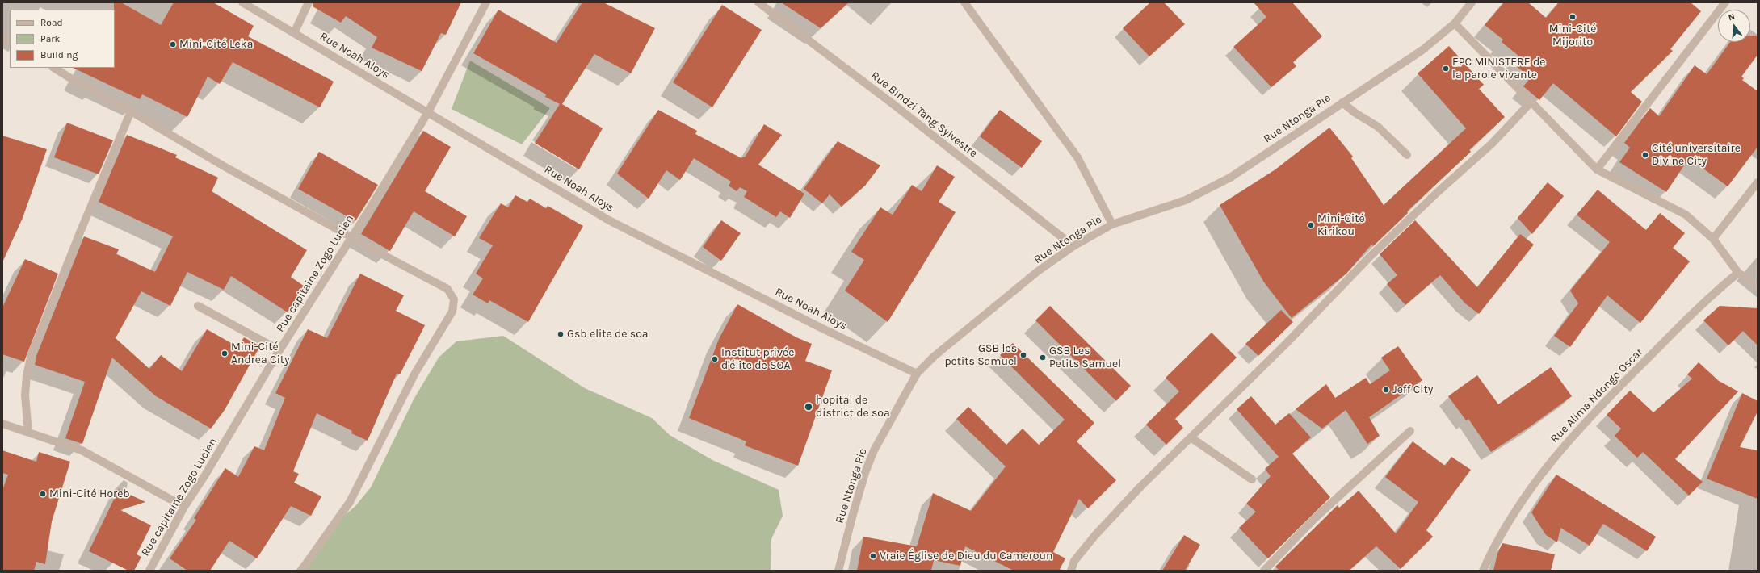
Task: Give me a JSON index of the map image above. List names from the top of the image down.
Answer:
{
  "streets": {
    "street": [
      "Rue Noah Aloys",
      "Rue Bindzi Tang Sylvestre",
      "Rue Ntonga Pie",
      "Rue capitaine Zogo Lucien",
      "Rue Alima Ndongo Oscar"
    ]
  },
  "crossings": [
    ["Rue Noah Aloys", "Rue Ntonga Pie"],
    ["Rue Noah Aloys", "Rue capitaine Zogo Lucien"],
    ["Rue Bindzi Tang Sylvestre", "Rue Ntonga Pie"]
  ],
  "places": [
    "Mini-Cité Mijorito",
    "Mini-Cité Leka",
    "EPC MINISTERE de la parole vivante",
    "Cité universitaire Divine City",
    "Mini-Cité Kirikou",
    "Gsb elite de soa",
    "Mini-Cité Andrea City",
    "GSB les petits Samuel",
    "GSB Les Petits Samuel",
    "Institut privée d'élite de SOA",
    "Jeff City",
    "hopital de district de soa",
    "Mini-Cité Horeb",
    "Vraie Église de Dieu du Cameroun"
  ],
  "legend": ["Road", "Park", "Building"],
  "north": "top"
}
